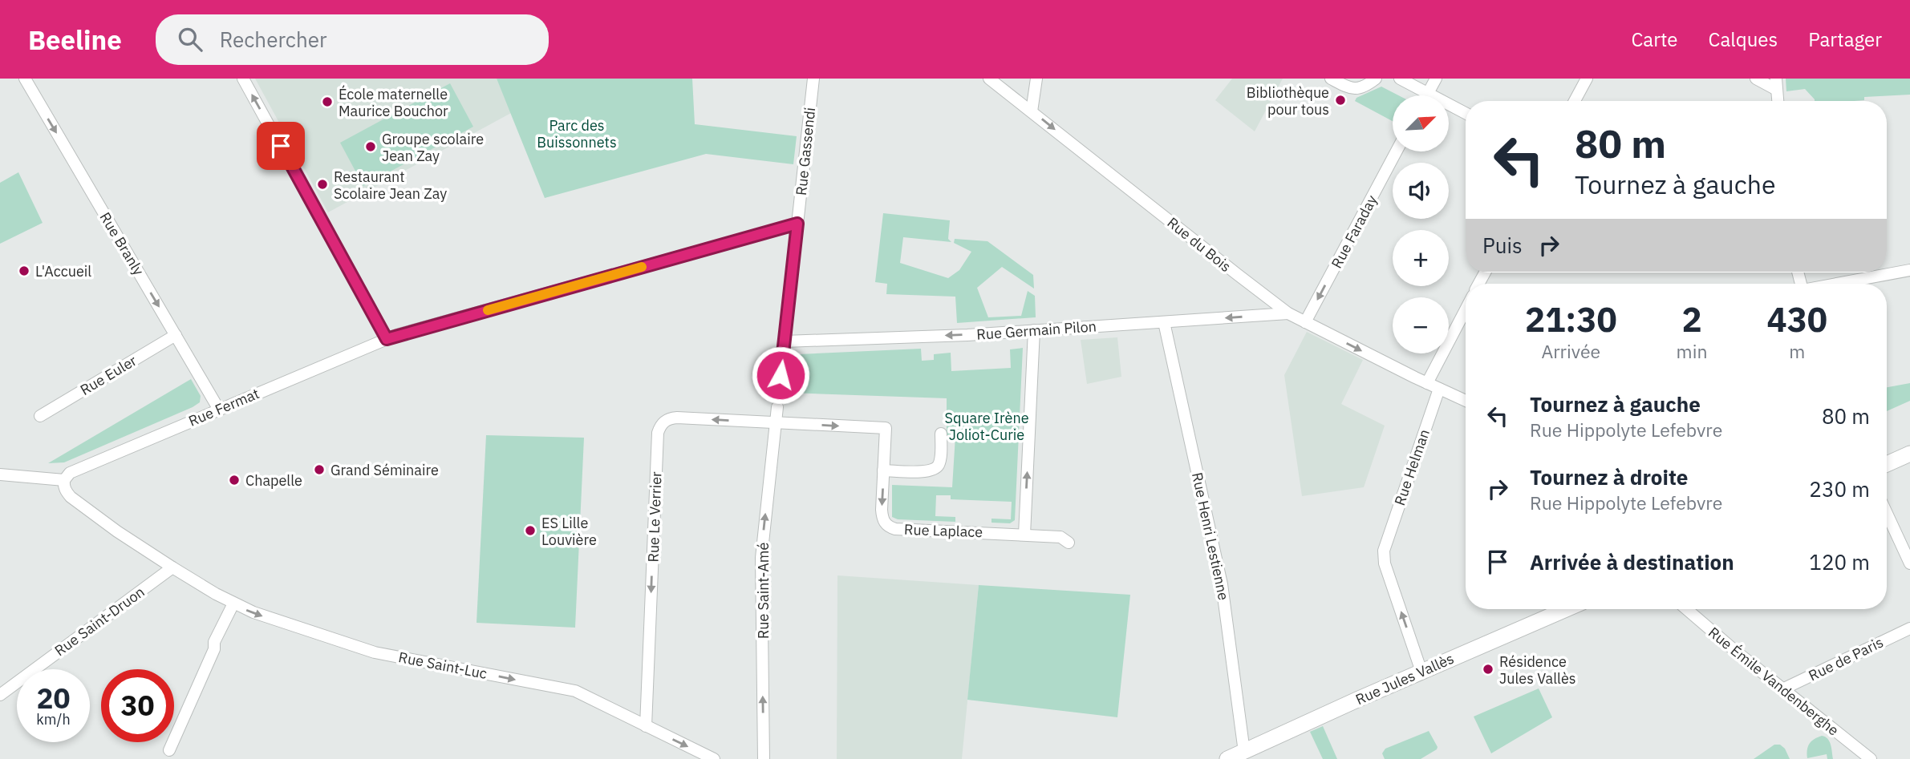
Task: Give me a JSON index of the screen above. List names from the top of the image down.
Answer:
{
  "streets": {
    "street": [
      "Rue Gassendi",
      "Rue Faraday",
      "Rue Branly",
      "Rue du Bois",
      "Rue Germain Pilon",
      "Rue Euler",
      "Rue Fermat",
      "Rue Helman",
      "Rue Le Verrier",
      "Rue Laplace",
      "Rue Henri Lestienne",
      "Rue Saint-Amé",
      "Rue Saint-Druon",
      "Rue de Paris",
      "Rue Saint-Luc",
      "Rue Jules Vallès",
      "Rue Émile Vandenberghe"
    ]
  },
  "crossings": [
    ["Rue Gassendi", "Rue Germain Pilon"],
    ["Rue Gassendi", "Rue Fermat"],
    ["Rue Faraday", "Rue du Bois"],
    ["Rue Branly", "Rue Euler"],
    ["Rue Branly", "Rue Fermat"],
    ["Rue du Bois", "Rue Germain Pilon"],
    ["Rue Germain Pilon", "Rue Henri Lestienne"],
    ["Rue Fermat", "Rue Saint-Luc"],
    ["Rue Helman", "Rue Jules Vallès"],
    ["Rue Le Verrier", "Rue Laplace"],
    ["Rue Le Verrier", "Rue Saint-Amé"],
    ["Rue Le Verrier", "Rue Saint-Luc"],
    ["Rue Laplace", "Rue Saint-Amé"],
    ["Rue Henri Lestienne", "Rue Jules Vallès"],
    ["Rue Saint-Druon", "Rue Saint-Luc"],
    ["Rue de Paris", "Rue Émile Vandenberghe"]
  ],
  "one_way": [
    "Rue Faraday",
    "Rue Branly",
    "Rue du Bois",
    "Rue Germain Pilon",
    "Rue Helman",
    "Rue Saint-Amé",
    "Rue Saint-Luc"
  ],
  "parks": ["Parc des Buissonnets", "Square Irène Joliot-Curie"],
  "places": [
    "Bibliothèque pour tous",
    "École maternelle Maurice Bouchor",
    "Groupe scolaire Jean Zay",
    "Restaurant Scolaire Jean Zay",
    "L'Accueil",
    "Grand Séminaire",
    "Chapelle",
    "ES Lille Louvière",
    "Résidence Jules Vallès"
  ],
  "north": "top right",
  "page": {
    "header": "Beeline",
    "search": "Rechercher",
    "nav": ["Carte", "Calques", "Partager"],
    "map_buttons": ["+", "−"],
    "turn": ["80 m", "Tournez à gauche"],
    "then": "Puis",
    "eta": [
      "21:30",
      "Arrivée",
      "2",
      "min",
      "430",
      "m"
    ],
    "list": [
      {
        "name": "Tournez à gauche",
        "note": "Rue Hippolyte Lefebvre",
        "value": "80 m"
      },
      {
        "name": "Tournez à droite",
        "note": "Rue Hippolyte Lefebvre",
        "value": "230 m"
      },
      {
        "name": "Arrivée à destination",
        "value": "120 m"
      }
    ],
    "speed": "20 km/h",
    "limit": "30"
  }
}
